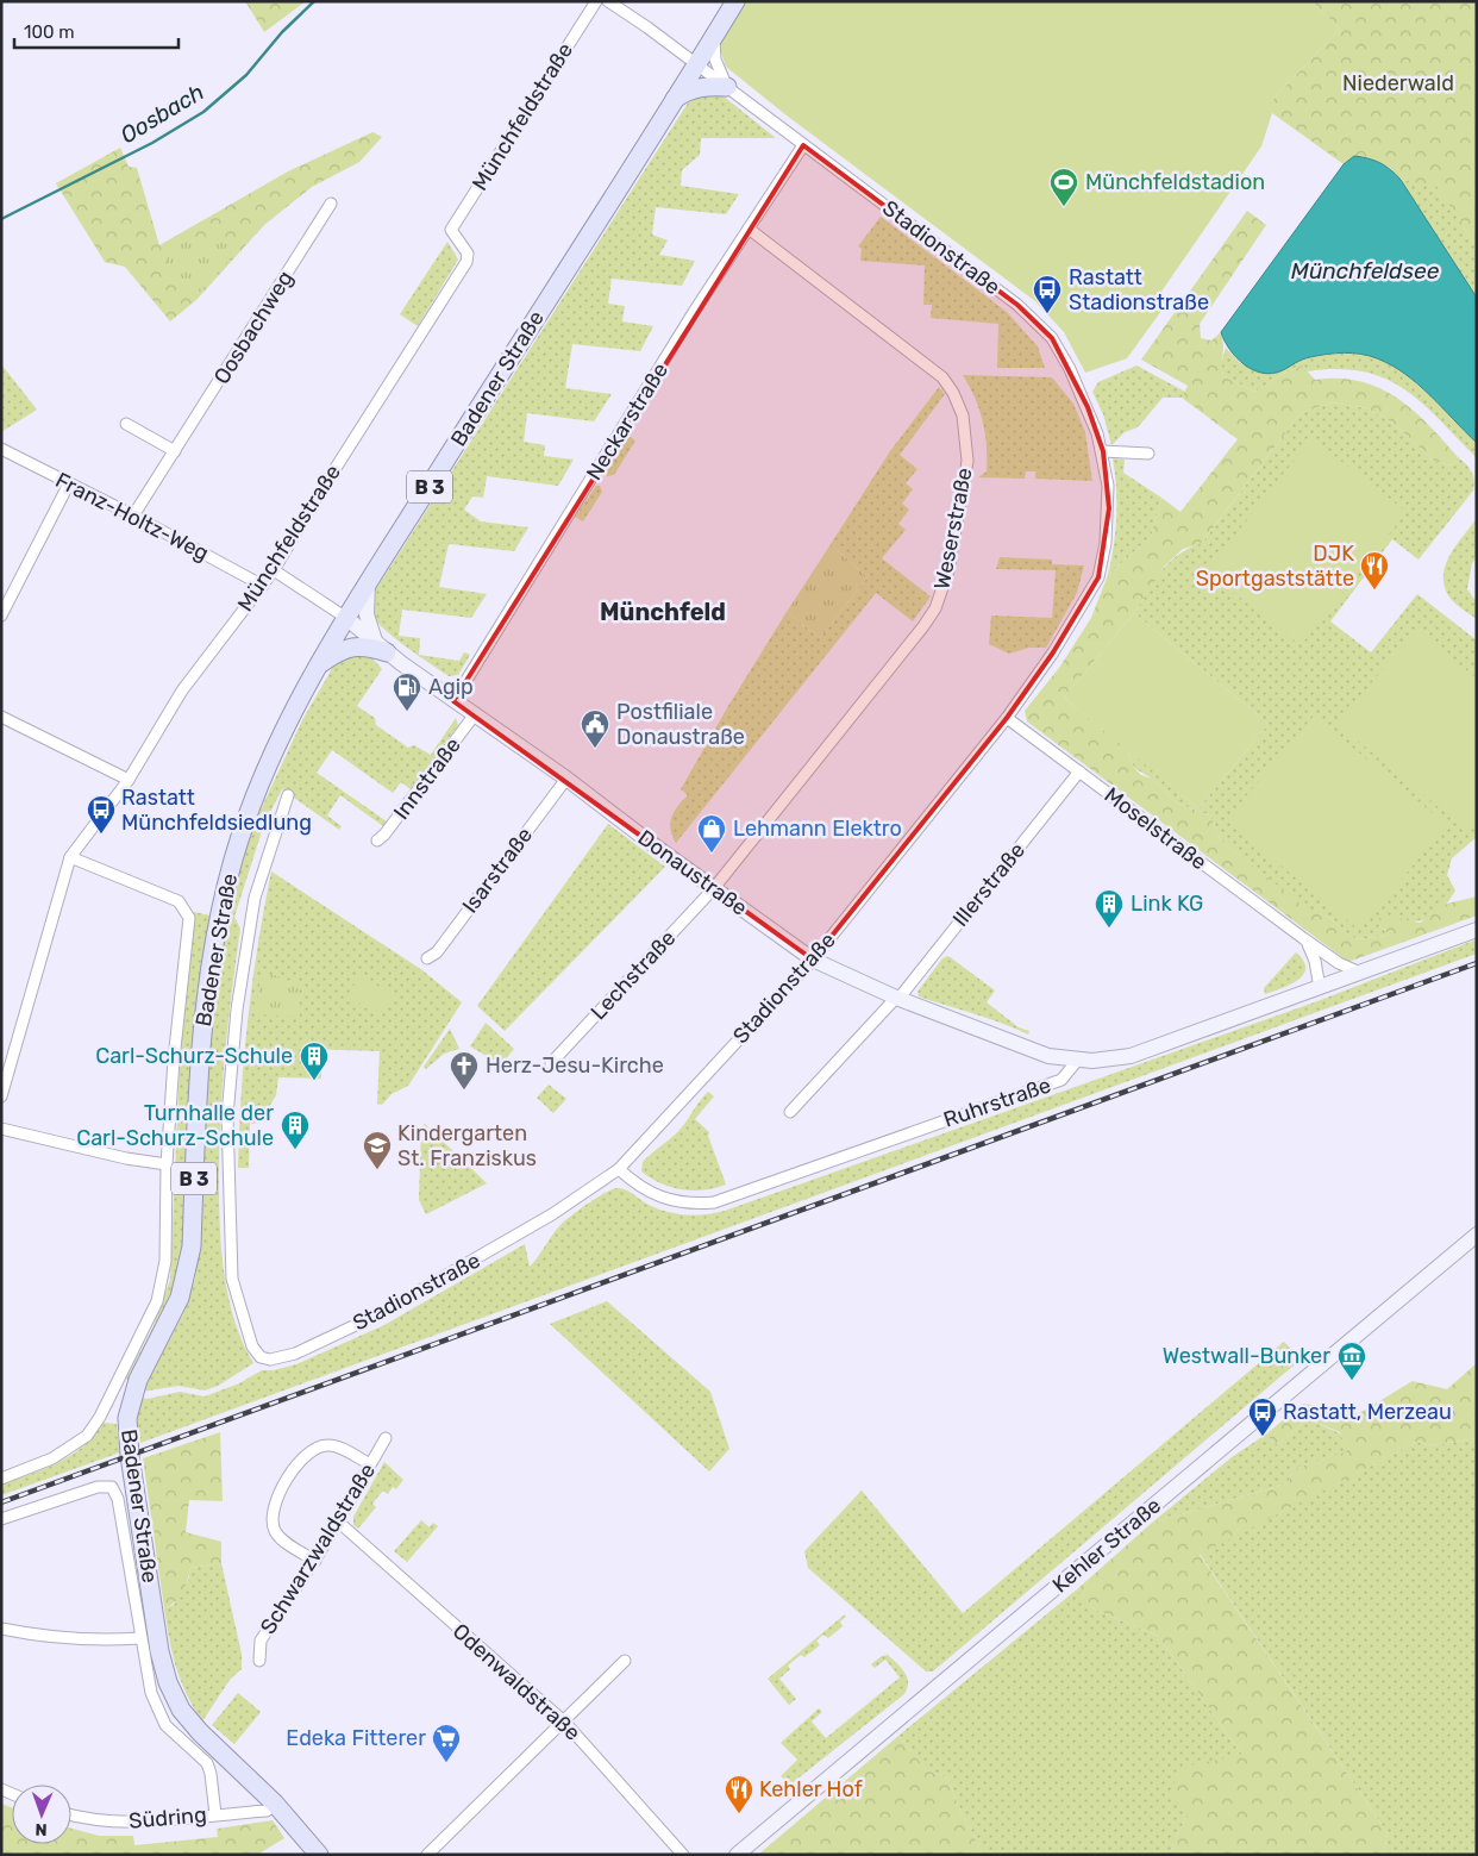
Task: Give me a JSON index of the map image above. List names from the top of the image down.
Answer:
{
  "streets": {
    "main road": ["Badener Straße", "B 3"],
    "street": [
      "Münchfeldstraße",
      "Stadionstraße",
      "Oosbachweg",
      "Neckarstraße",
      "Franz-Holtz-Weg",
      "Weserstraße",
      "Innstraße",
      "Moselstraße",
      "Isarstraße",
      "Donaustraße",
      "Illerstraße",
      "Lechstraße",
      "Ruhrstraße",
      "Kehler Straße",
      "Schwarzwaldstraße",
      "Odenwaldstraße",
      "Südring"
    ]
  },
  "crossings": [
    ["Münchfeldstraße", "Franz-Holtz-Weg"],
    ["Stadionstraße", "Badener Straße"],
    ["Stadionstraße", "Neckarstraße"],
    ["Stadionstraße", "Moselstraße"],
    ["Stadionstraße", "Donaustraße"],
    ["Stadionstraße", "Ruhrstraße"],
    ["Oosbachweg", "Franz-Holtz-Weg"],
    ["Badener Straße", "Donaustraße"],
    ["Badener Straße", "Südring"],
    ["Neckarstraße", "Weserstraße"],
    ["Neckarstraße", "Donaustraße"],
    ["Weserstraße", "Donaustraße"],
    ["Weserstraße", "Lechstraße"],
    ["Innstraße", "Donaustraße"],
    ["Moselstraße", "Illerstraße"],
    ["Isarstraße", "Donaustraße"],
    ["Donaustraße", "Illerstraße"],
    ["Donaustraße", "Lechstraße"],
    ["Donaustraße", "Ruhrstraße"],
    ["Schwarzwaldstraße", "Odenwaldstraße"]
  ],
  "districts": ["Münchfeld"],
  "water": ["Oosbach", "Münchfeldsee"],
  "parks": ["Niederwald"],
  "places": {
    "sports": ["Münchfeldstadion"],
    "bus stop": ["Rastatt Stadionstraße", "Rastatt Münchfeldsiedlung", "Rastatt, Merzeau"],
    "restaurant": ["DJK Sportgaststätte", "Kehler Hof"],
    "fuel station": ["Agip"],
    "public building": ["Postfiliale Donaustraße"],
    "shop": ["Lehmann Elektro"],
    "building": ["Link KG", "Carl-Schurz-Schule", "Turnhalle der Carl-Schurz-Schule"],
    "church": ["Herz-Jesu-Kirche"],
    "school or university": ["Kindergarten St. Franziskus"],
    "museum": ["Westwall-Bunker"],
    "supermarket": ["Edeka Fitterer"]
  },
  "scale_bar": "100 m",
  "north": "bottom"
}
